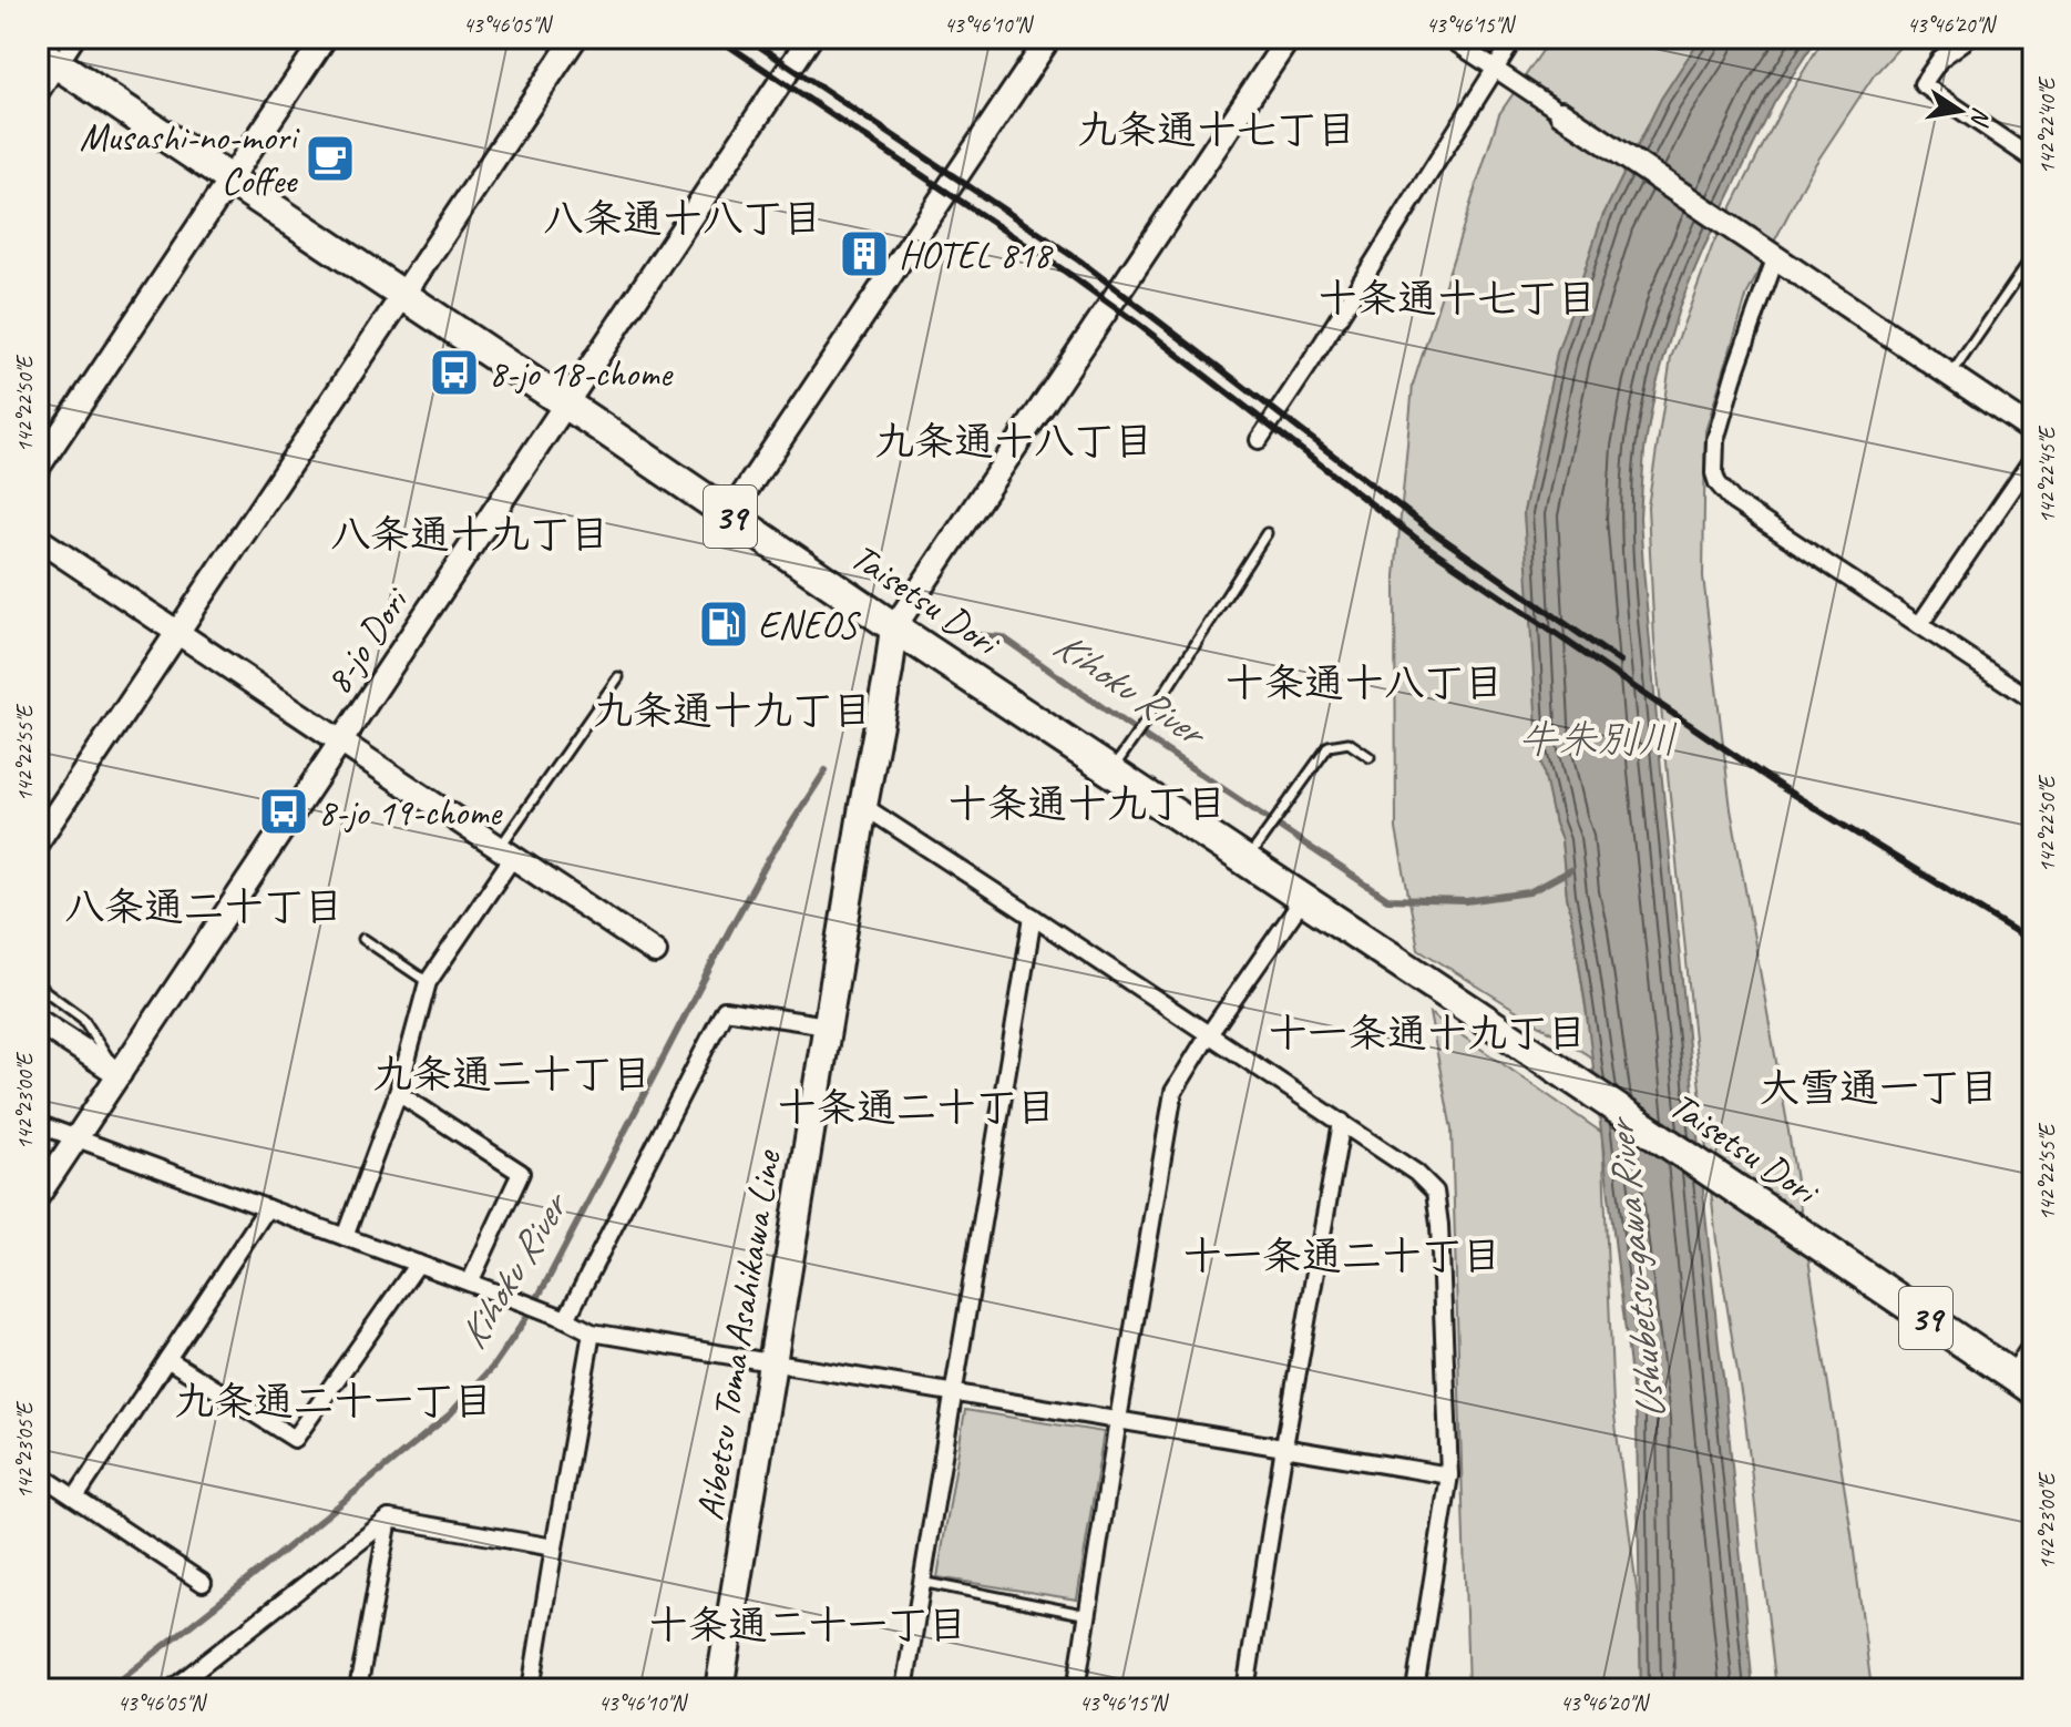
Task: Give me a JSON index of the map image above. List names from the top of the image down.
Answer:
{
  "streets": {
    "highway": ["39", "Taisetsu Dori"],
    "main road": ["Aibetsu Toma Asahikawa Line"],
    "street": ["8-jo Dori"]
  },
  "crossings": [
    ["Taisetsu Dori", "8-jo Dori"],
    ["Taisetsu Dori", "Aibetsu Toma Asahikawa Line"]
  ],
  "districts": [
    "九条通十七丁目",
    "八条通十八丁目",
    "十条通十七丁目",
    "九条通十八丁目",
    "八条通十九丁目",
    "十条通十八丁目",
    "九条通十九丁目",
    "十条通十九丁目",
    "八条通二十丁目",
    "十一条通十九丁目",
    "九条通二十丁目",
    "大雪通一丁目",
    "十条通二十丁目",
    "十一条通二十丁目",
    "九条通二十一丁目",
    "十条通二十一丁目"
  ],
  "water": ["Kihoku River", "牛朱別川", "Ushubetsu-gawa River"],
  "places": {
    "cafe": ["Musashi-no-mori Coffee"],
    "building": ["HOTEL 818"],
    "bus stop": ["8-jo 18-chome", "8-jo 19-chome"],
    "fuel station": ["ENEOS"]
  },
  "north": "right",
  "coordinates": [
    "43°46'05\"N",
    "43°46'10\"N",
    "43°46'15\"N",
    "43°46'20\"N",
    "142°22'40\"E",
    "142°22'50\"E",
    "142°22'45\"E",
    "142°22'55\"E",
    "142°23'00\"E",
    "142°23'05\"E"
  ]
}
